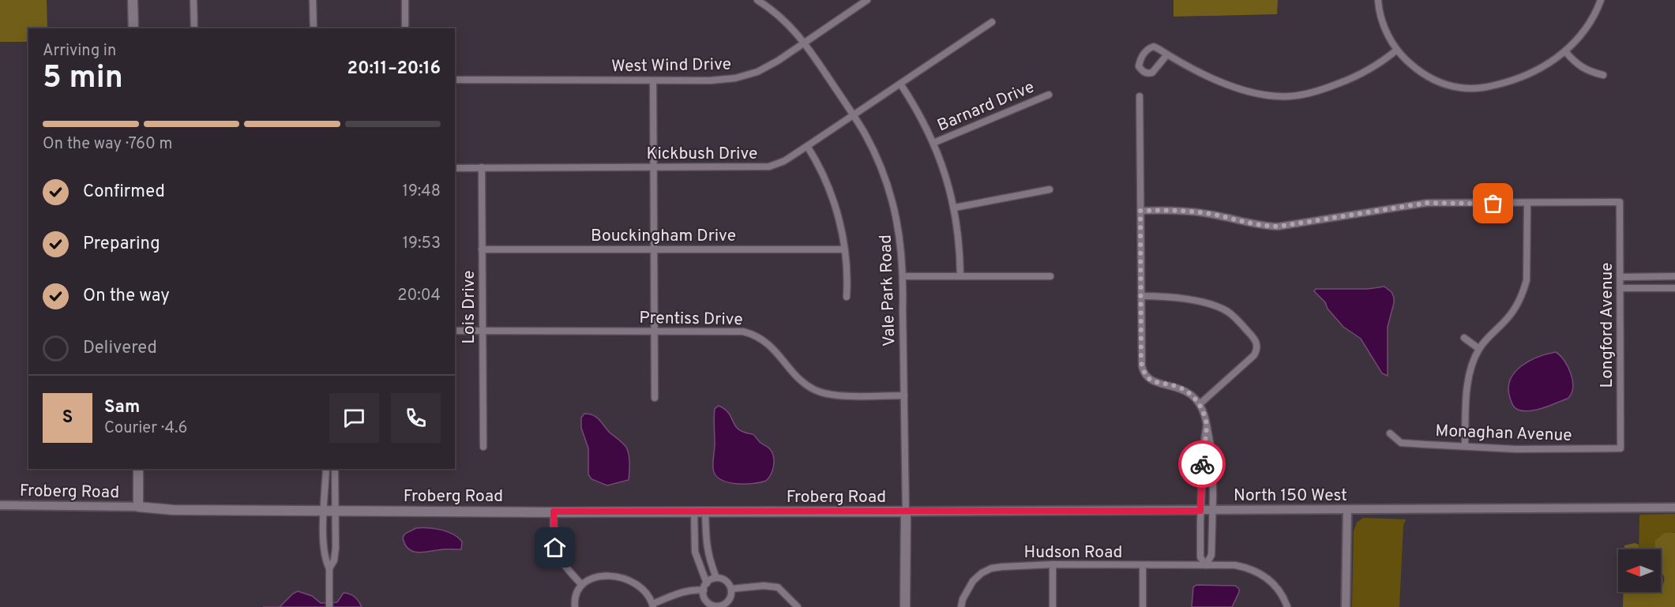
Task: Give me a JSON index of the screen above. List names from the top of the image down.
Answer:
{
  "streets": {
    "main road": ["Froberg Road"],
    "street": [
      "West Wind Drive",
      "Barnard Drive",
      "Kickbush Drive",
      "Bouckingham Drive",
      "Vale Park Road",
      "Lois Drive",
      "Prentiss Drive",
      "Longford Avenue",
      "Monaghan Avenue",
      "North 150 West",
      "Hudson Road"
    ]
  },
  "crossings": [
    ["West Wind Drive", "Vale Park Road"],
    ["Kickbush Drive", "Vale Park Road"],
    ["Kickbush Drive", "Lois Drive"],
    ["Bouckingham Drive", "Lois Drive"],
    ["Vale Park Road", "Prentiss Drive"],
    ["Vale Park Road", "Froberg Road"],
    ["Vale Park Road", "North 150 West"],
    ["Lois Drive", "Prentiss Drive"],
    ["Longford Avenue", "Monaghan Avenue"],
    ["Froberg Road", "North 150 West"]
  ],
  "north": "left",
  "page": {
    "heading": ["5 min", "Arriving in", "20:11–20:16"],
    "panel": ["Sam", "Courier · 4.6"],
    "bar": "On the way · 760 m",
    "list": [
      ["Confirmed", "19:48"],
      ["Preparing", "19:53"],
      ["On the way", "20:04"],
      "Delivered"
    ],
    "round": "S"
  }
}
